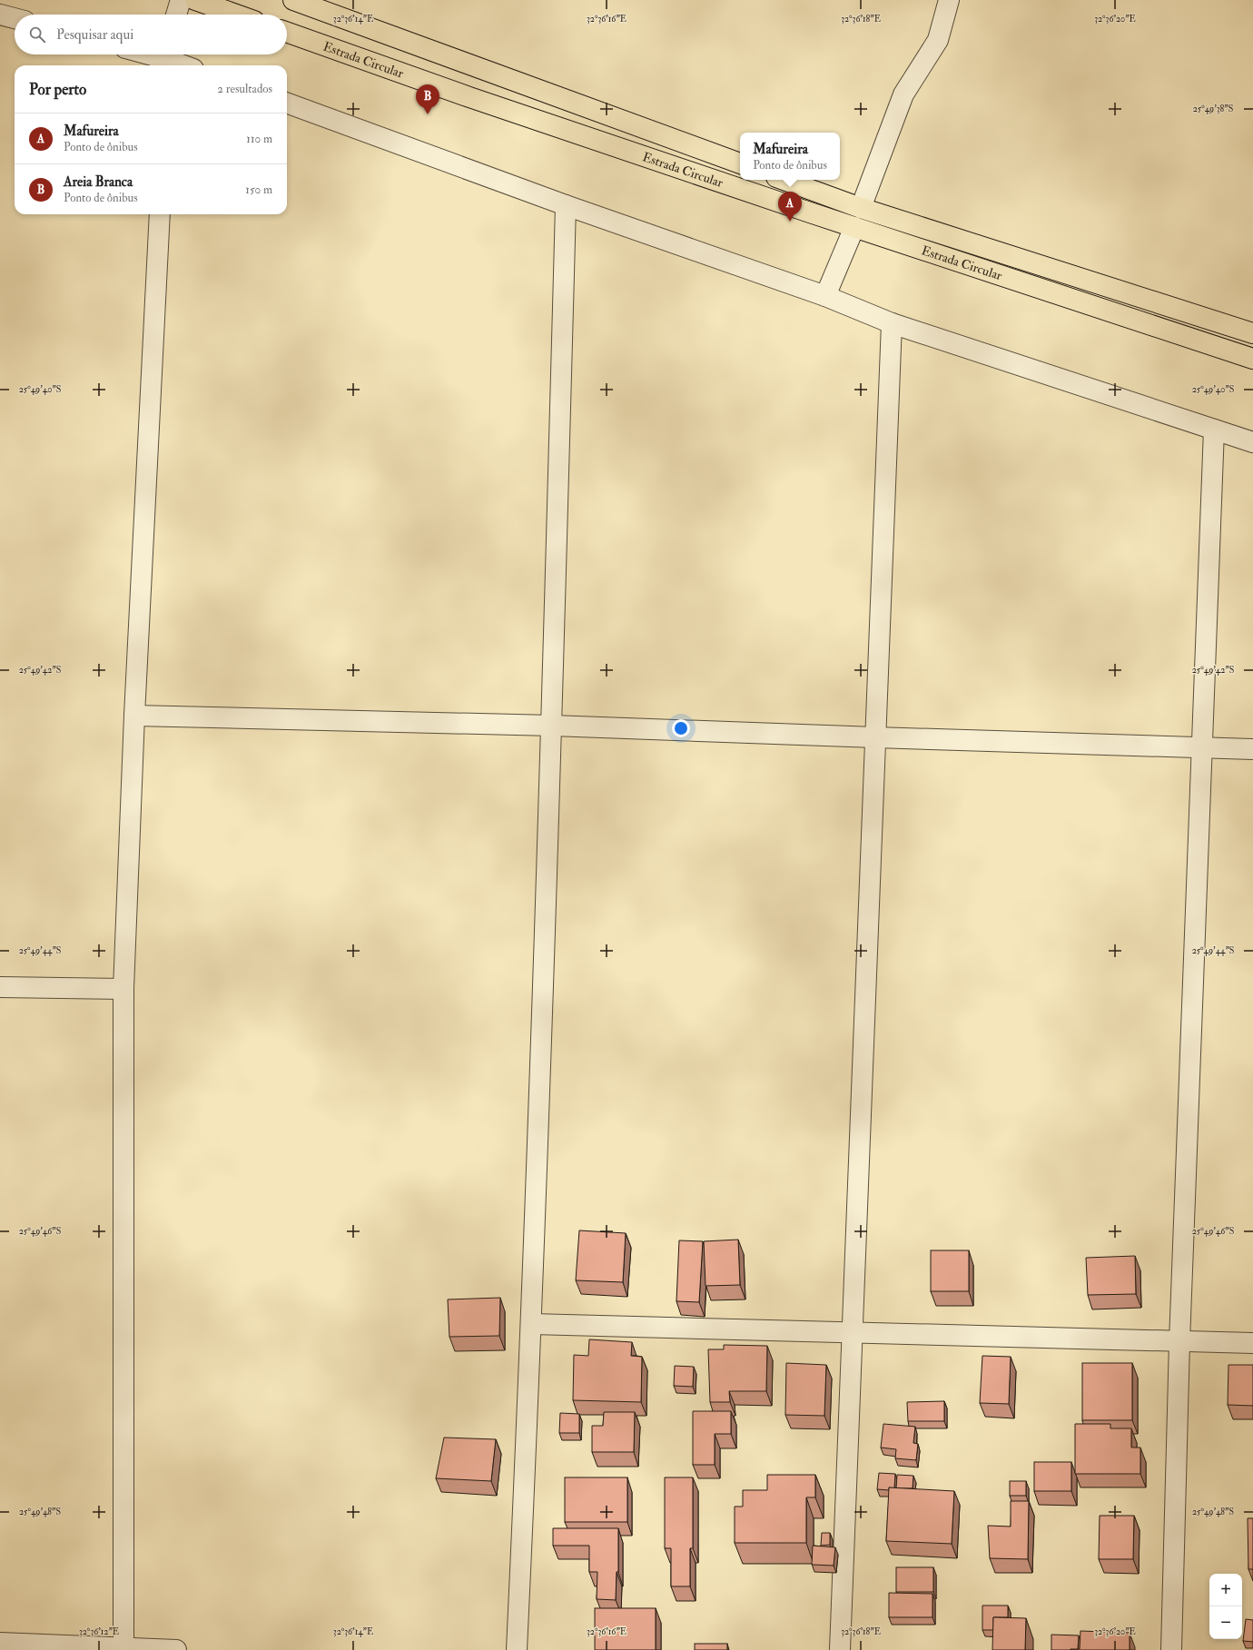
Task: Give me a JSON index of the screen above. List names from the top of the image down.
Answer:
{
  "streets": {
    "main road": ["Estrada Circular"]
  },
  "page": {
    "search": "Pesquisar aqui",
    "heading": ["Por perto", "2 resultados"],
    "pins": ["B", "A"],
    "list": [
      {
        "mark": "A",
        "name": "Mafureira",
        "note": "Ponto de ônibus",
        "value": "110 m"
      },
      {
        "mark": "B",
        "name": "Areia Branca",
        "note": "Ponto de ônibus",
        "value": "150 m"
      }
    ],
    "popup": ["Mafureira", "Ponto de ônibus"],
    "map_buttons": ["+", "−"]
  },
  "coordinates": [
    "32°36'14\"E",
    "32°36'16\"E",
    "32°36'18\"E",
    "32°36'20\"E",
    "25°49'38\"S",
    "25°49'40\"S",
    "25°49'42\"S",
    "25°49'44\"S",
    "25°49'46\"S",
    "25°49'48\"S",
    "32°36'12\"E"
  ]
}
